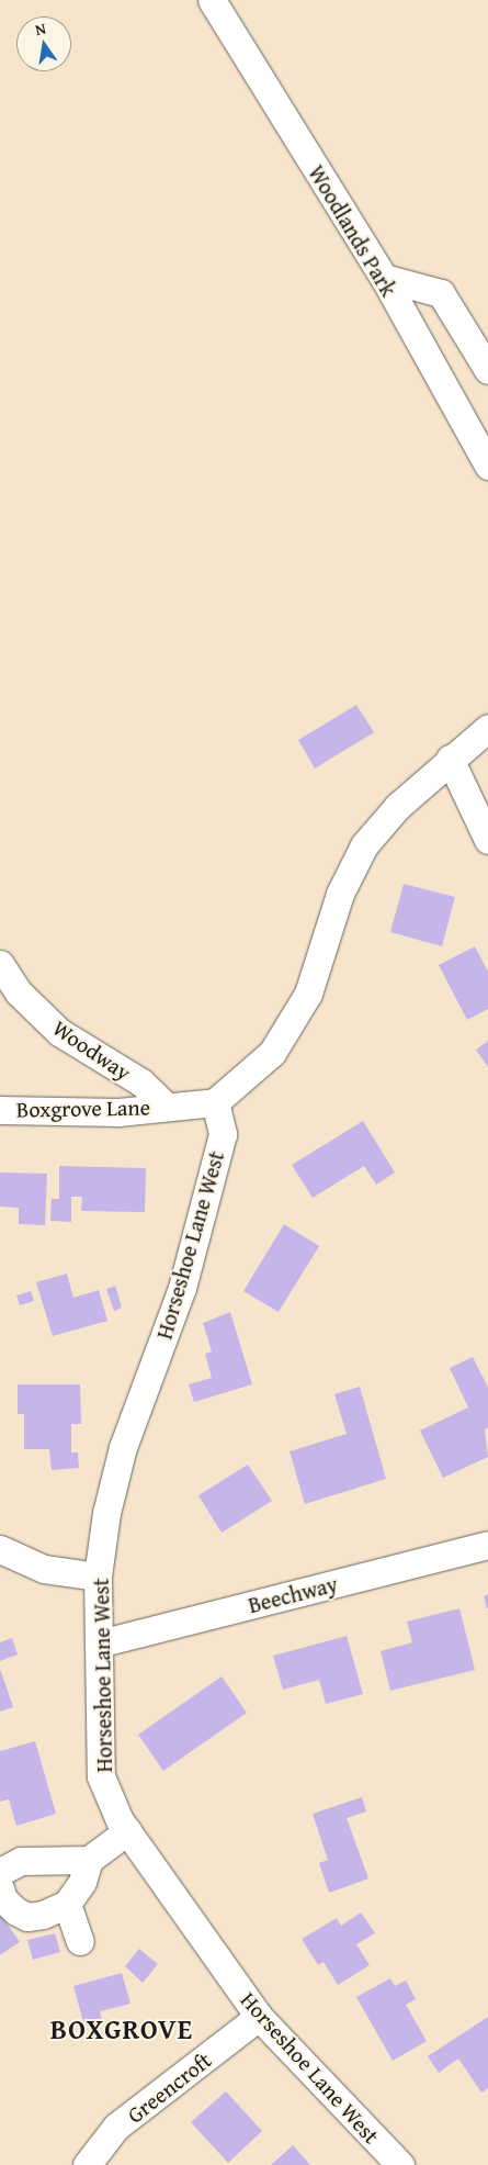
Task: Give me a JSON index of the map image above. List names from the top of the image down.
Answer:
{
  "streets": {
    "street": [
      "Woodlands Park",
      "Woodway",
      "Boxgrove Lane",
      "Horseshoe Lane West",
      "Beechway",
      "Greencroft"
    ]
  },
  "crossings": [
    ["Woodway", "Boxgrove Lane"],
    ["Boxgrove Lane", "Horseshoe Lane West"],
    ["Horseshoe Lane West", "Beechway"],
    ["Horseshoe Lane West", "Greencroft"]
  ],
  "districts": ["BOXGROVE"],
  "north": "top"
}
